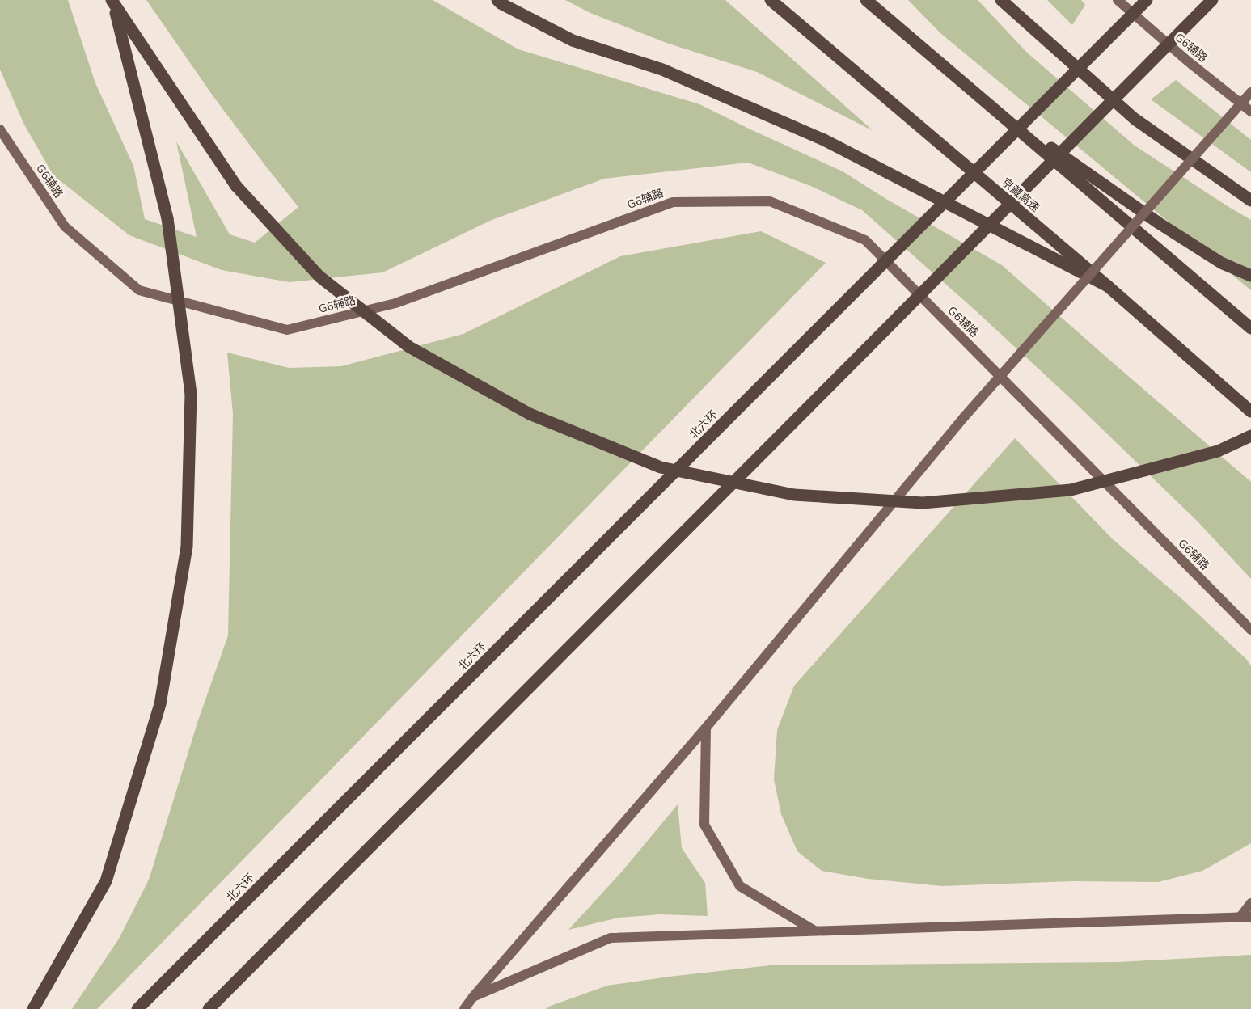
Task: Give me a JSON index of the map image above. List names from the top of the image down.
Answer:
{
  "streets": {
    "highway": ["京藏高速", "北六环"],
    "main road": ["G6辅路"]
  }
}
